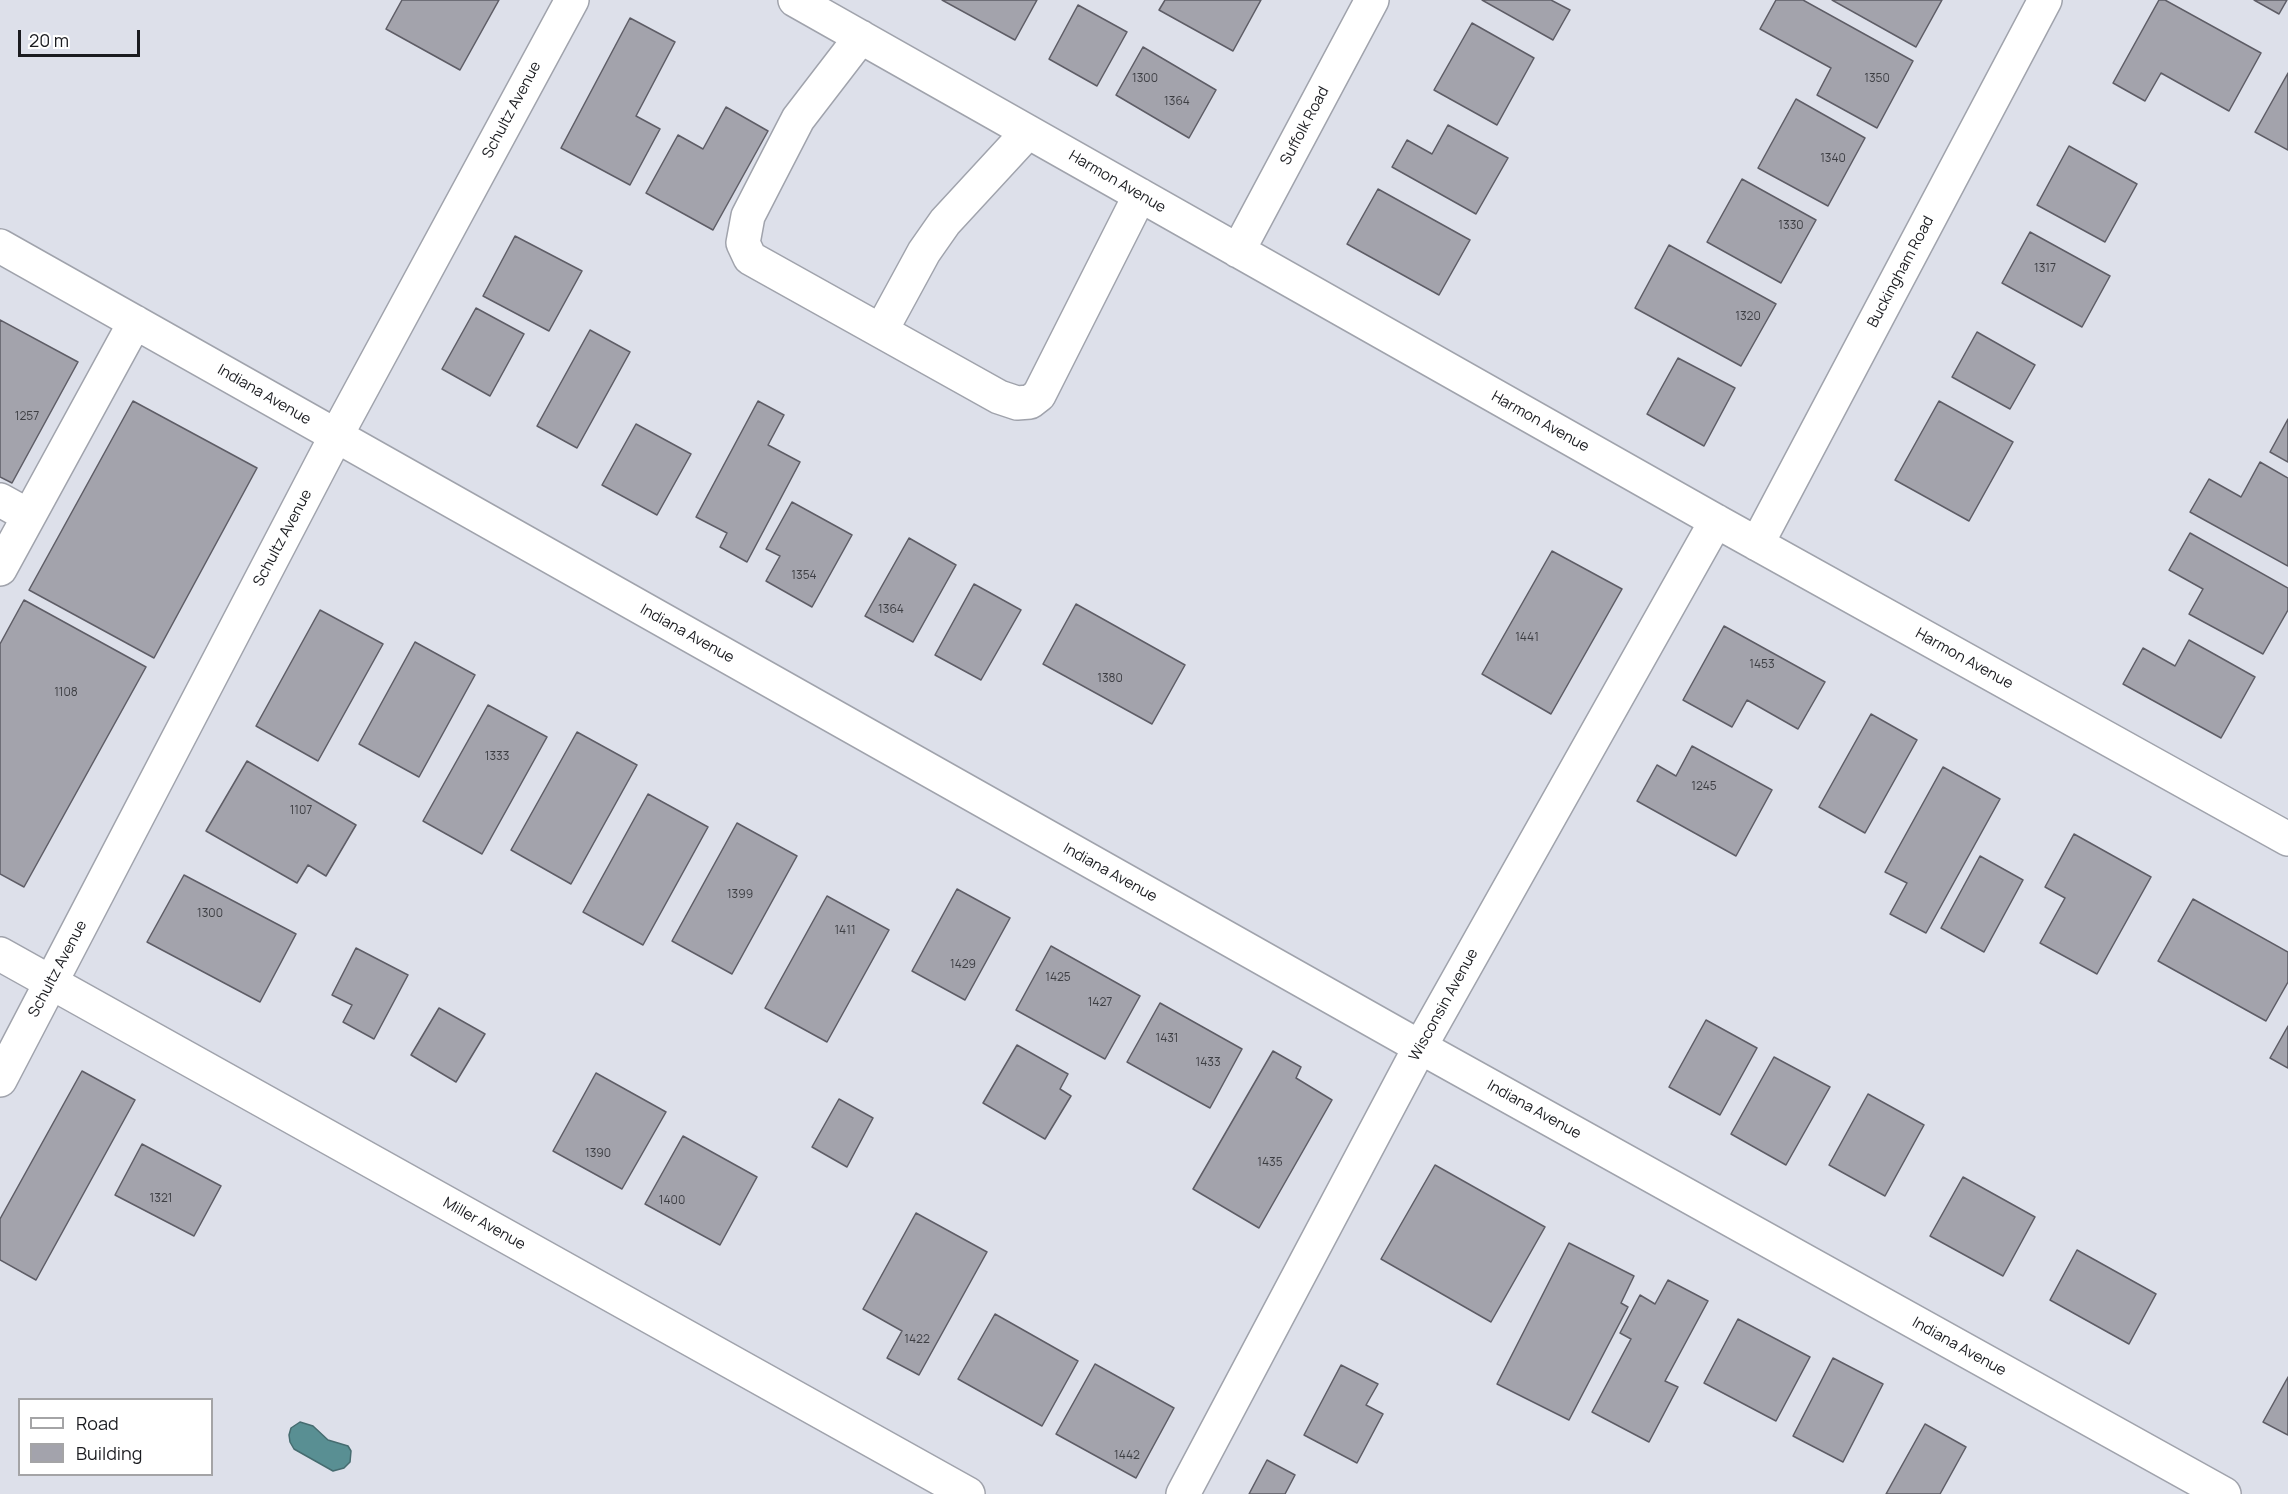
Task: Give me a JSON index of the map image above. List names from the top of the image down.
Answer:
{
  "streets": {
    "street": [
      "Schultz Avenue",
      "Suffolk Road",
      "Harmon Avenue",
      "Buckingham Road",
      "Indiana Avenue",
      "Wisconsin Avenue",
      "Miller Avenue"
    ]
  },
  "crossings": [
    ["Schultz Avenue", "Indiana Avenue"],
    ["Schultz Avenue", "Miller Avenue"],
    ["Suffolk Road", "Harmon Avenue"],
    ["Harmon Avenue", "Buckingham Road"],
    ["Harmon Avenue", "Wisconsin Avenue"],
    ["Indiana Avenue", "Wisconsin Avenue"]
  ],
  "house_numbers": [
    "1300",
    "1350",
    "1364",
    "1340",
    "1330",
    "1317",
    "1320",
    "1257",
    "1354",
    "1364",
    "1441",
    "1453",
    "1380",
    "1108",
    "1333",
    "1245",
    "1107",
    "1399",
    "1300",
    "1411",
    "1429",
    "1425",
    "1427",
    "1431",
    "1433",
    "1390",
    "1435",
    "1321",
    "1400",
    "1422",
    "1442"
  ],
  "legend": ["Road", "Building"],
  "scale_bar": "20 m"
}
